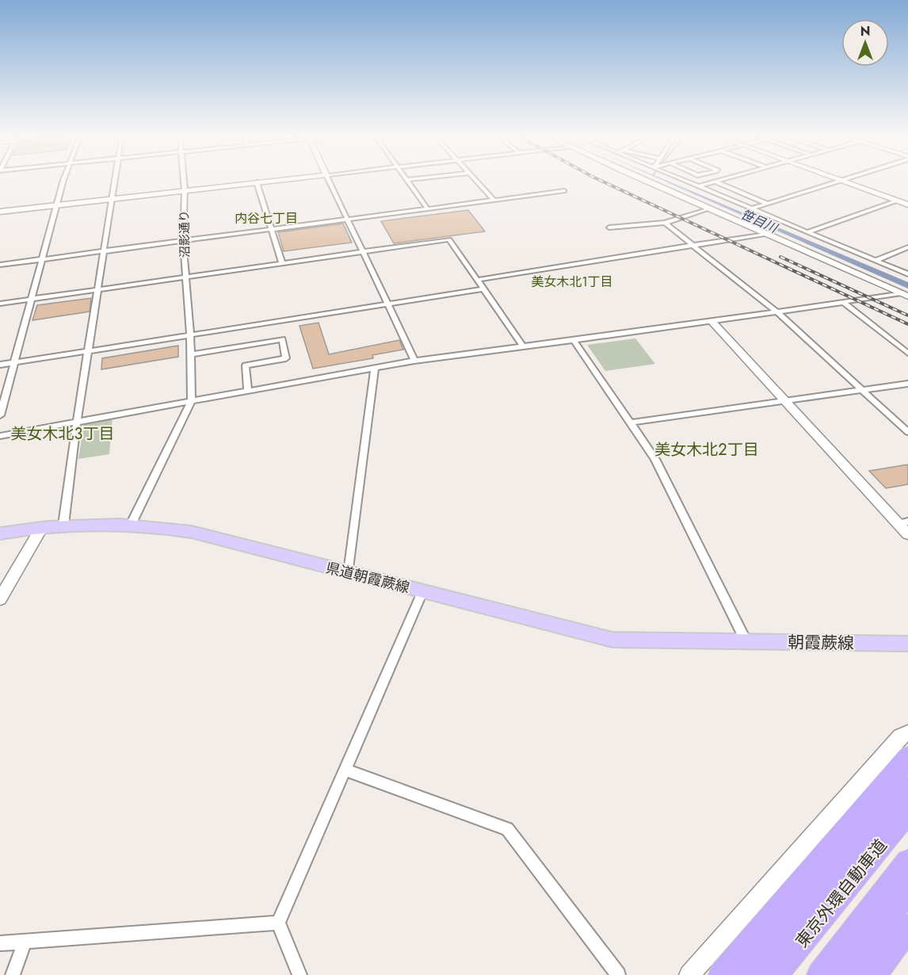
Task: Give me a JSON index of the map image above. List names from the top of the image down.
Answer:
{
  "streets": {
    "highway": ["東京外環自動車道"],
    "main road": ["県道朝霞蕨線", "朝霞蕨線"],
    "street": ["沼影通り"]
  },
  "crossings": [
    ["県道朝霞蕨線", "朝霞蕨線"]
  ],
  "districts": [
    "内谷七丁目",
    "美女木北1丁目",
    "美女木北3丁目",
    "美女木北2丁目"
  ],
  "water": ["笹目川"],
  "north": "top"
}
